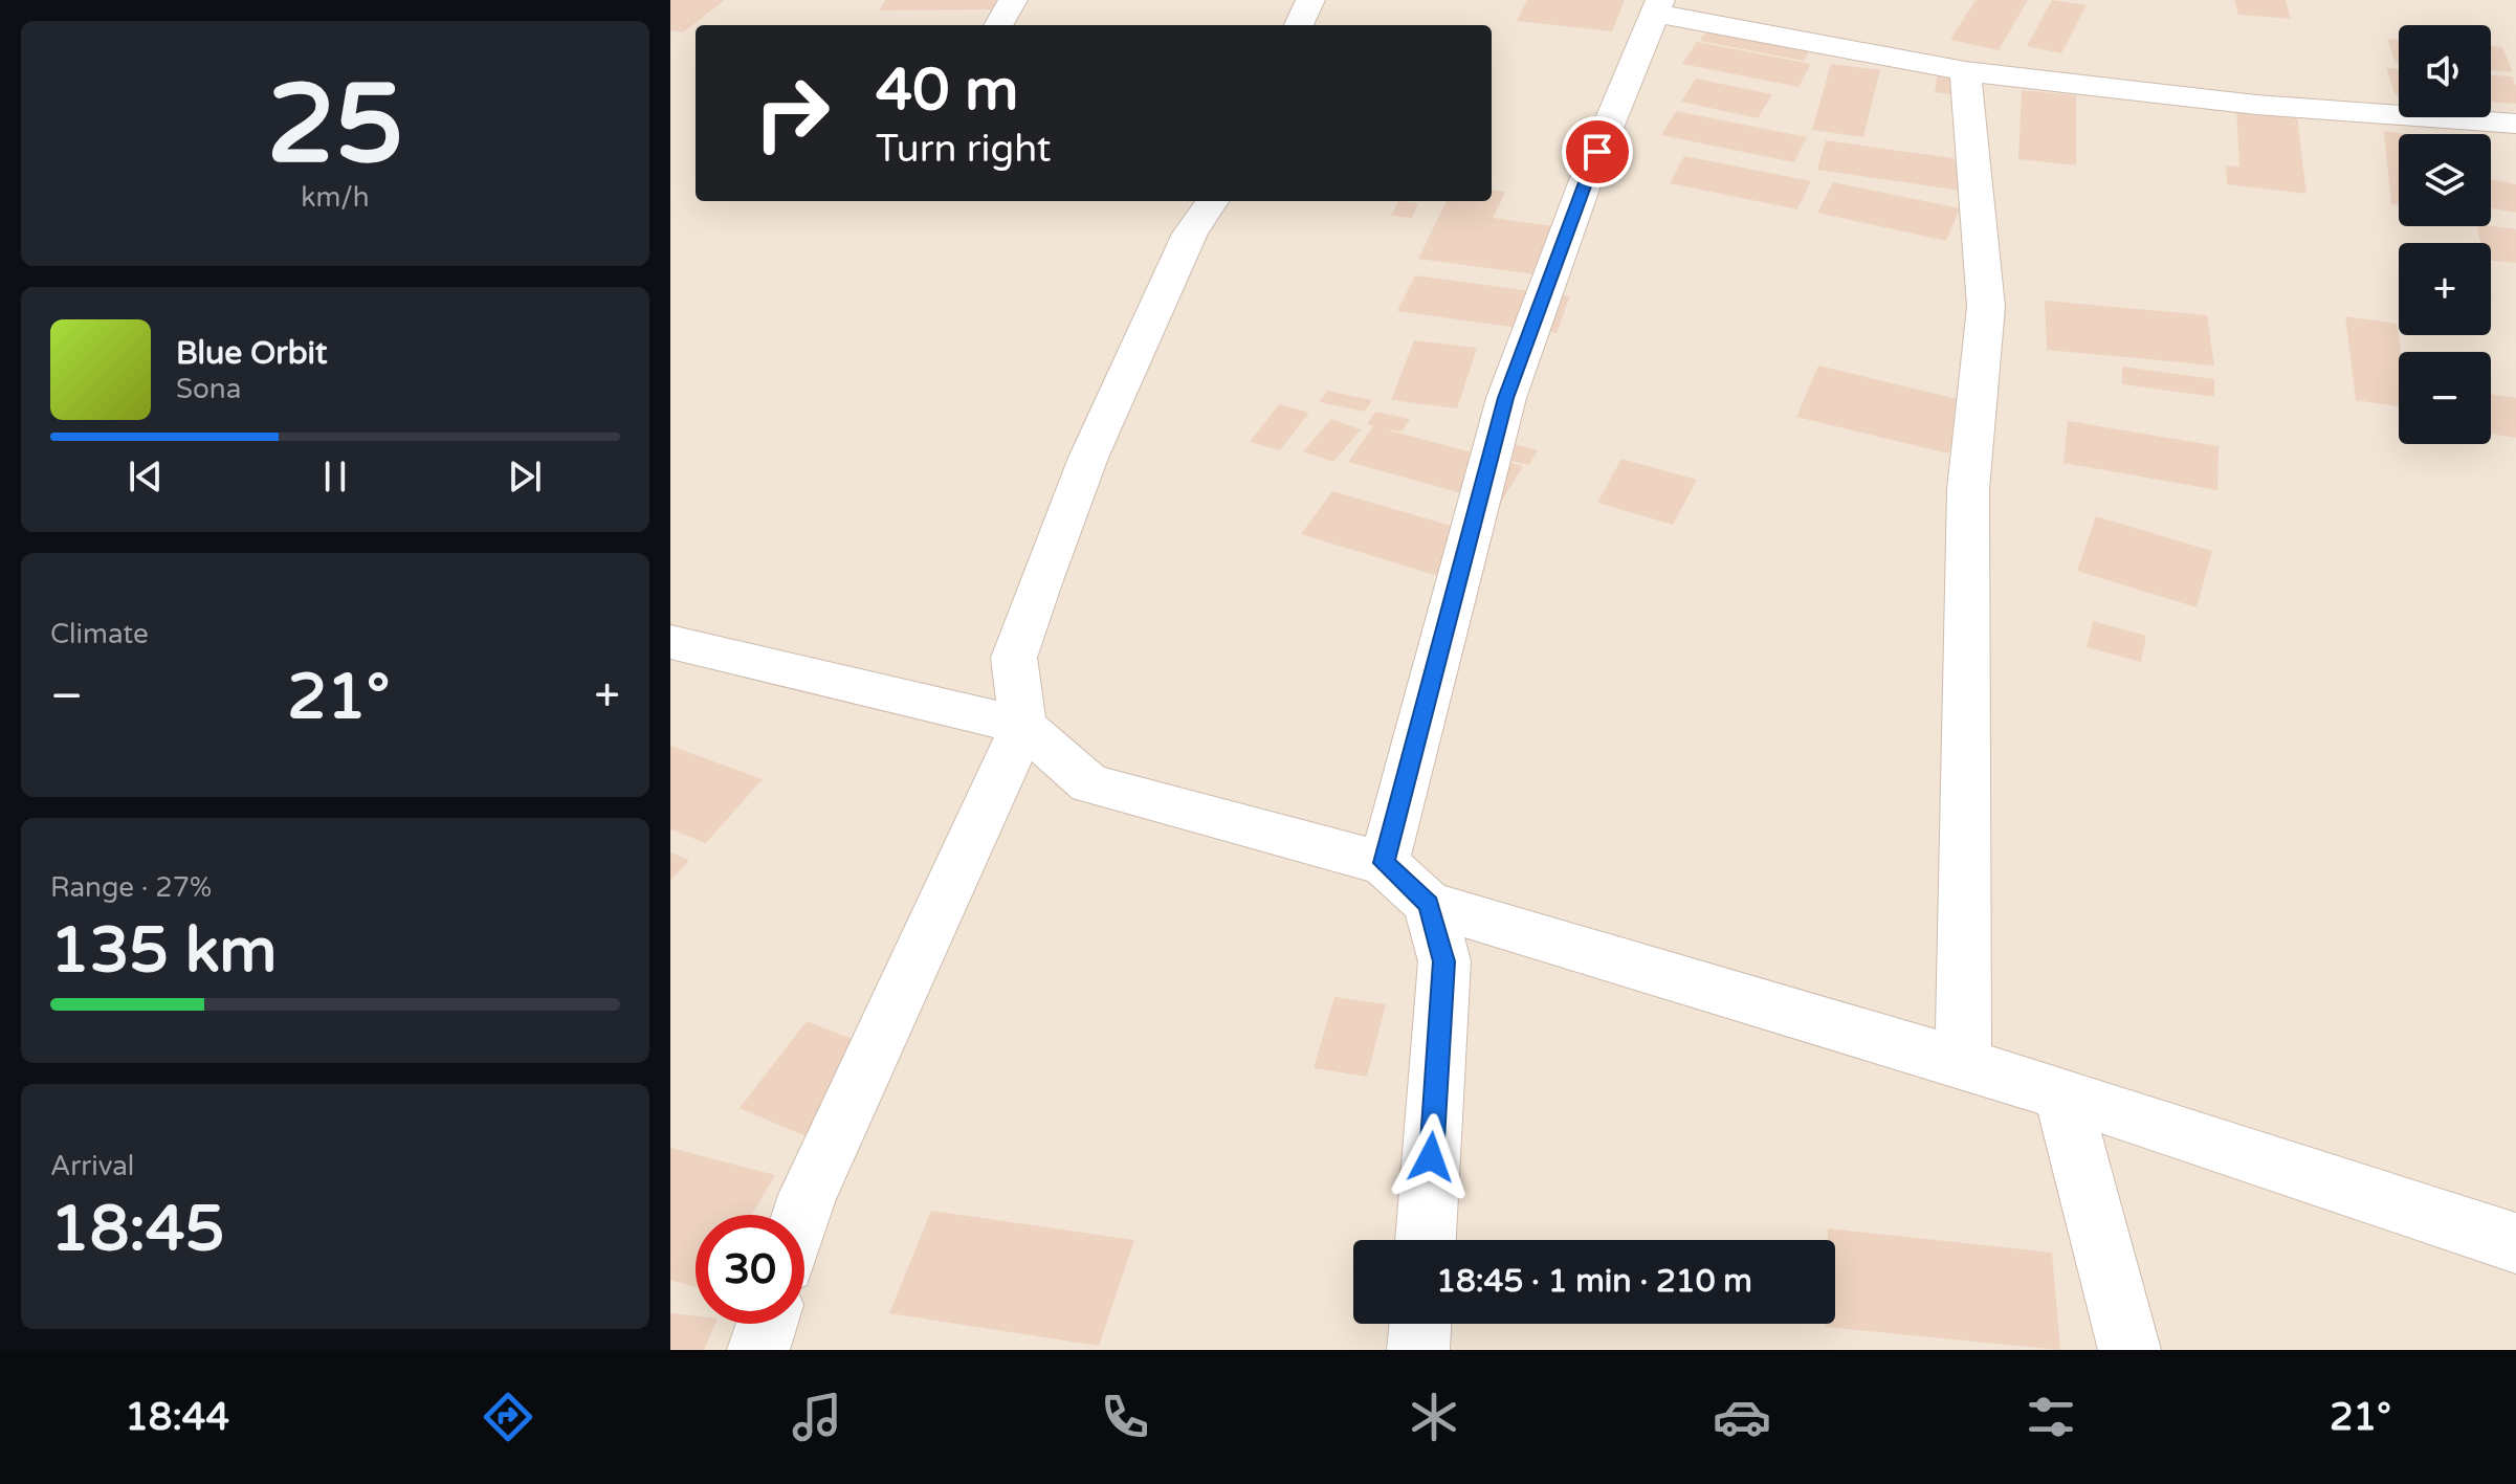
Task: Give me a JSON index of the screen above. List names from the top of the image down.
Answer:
{
  "page": {
    "tile": [
      ["25", "km/h"],
      "Climate",
      ["Range · 27%", "135 km"],
      ["Arrival", "18:45"]
    ],
    "map_buttons": ["+", "−"],
    "turn": ["40 m", "Turn right"],
    "song": ["Blue Orbit", "Sona"],
    "heat": ["−", "21°", "+"],
    "limit": "30",
    "trip": "18:45 · 1 min · 210 m",
    "tabs": ["18:44", "21°"]
  }
}
